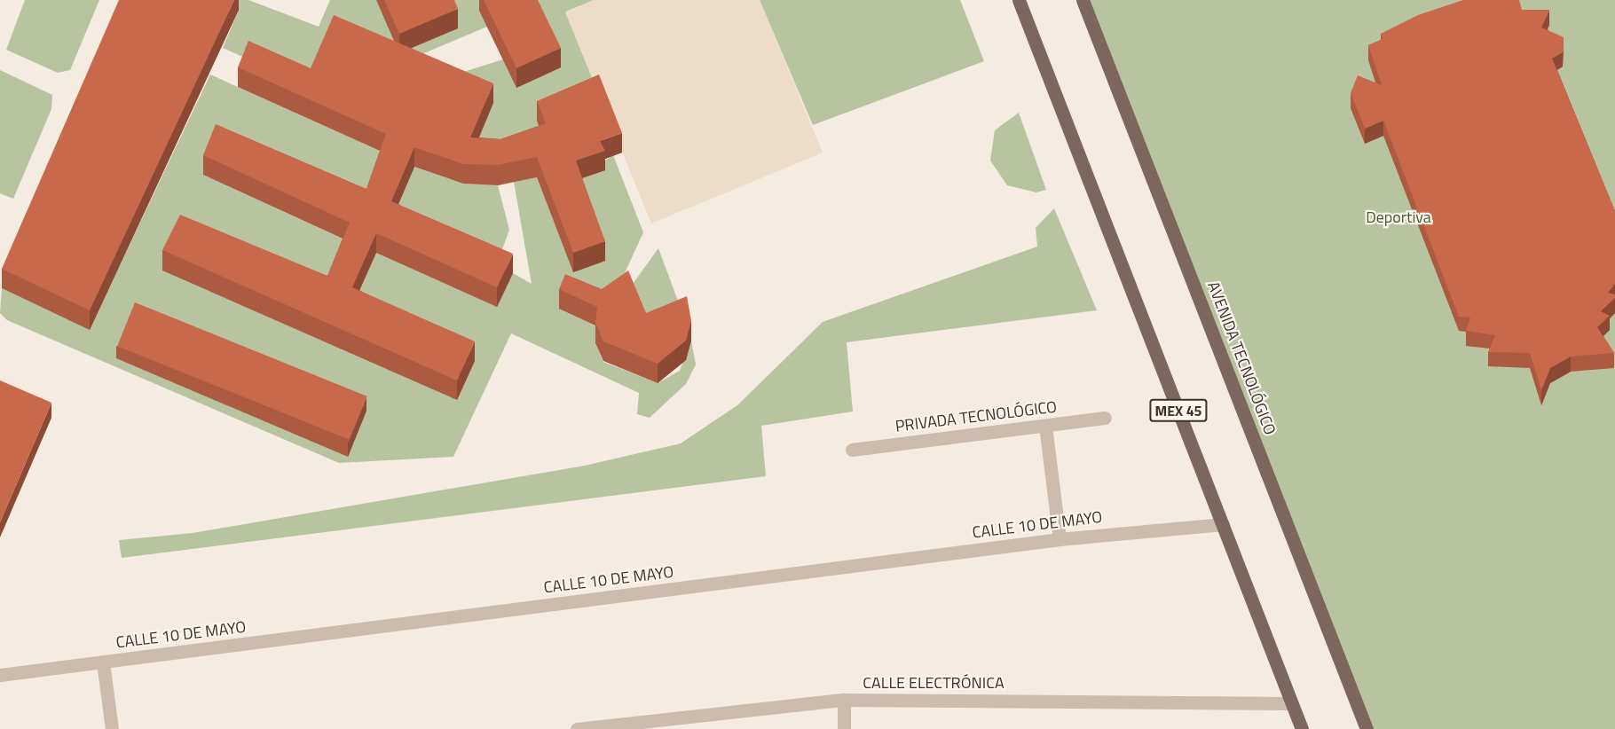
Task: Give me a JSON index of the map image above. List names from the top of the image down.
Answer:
{
  "streets": {
    "main road": ["AVENIDA TECNOLÓGICO", "MEX 45"],
    "street": ["PRIVADA TECNOLÓGICO", "CALLE 10 DE MAYO", "CALLE ELECTRÓNICA"]
  },
  "crossings": [
    ["MEX 45", "CALLE 10 DE MAYO"],
    ["MEX 45", "CALLE ELECTRÓNICA"]
  ],
  "parks": ["Deportiva"]
}
